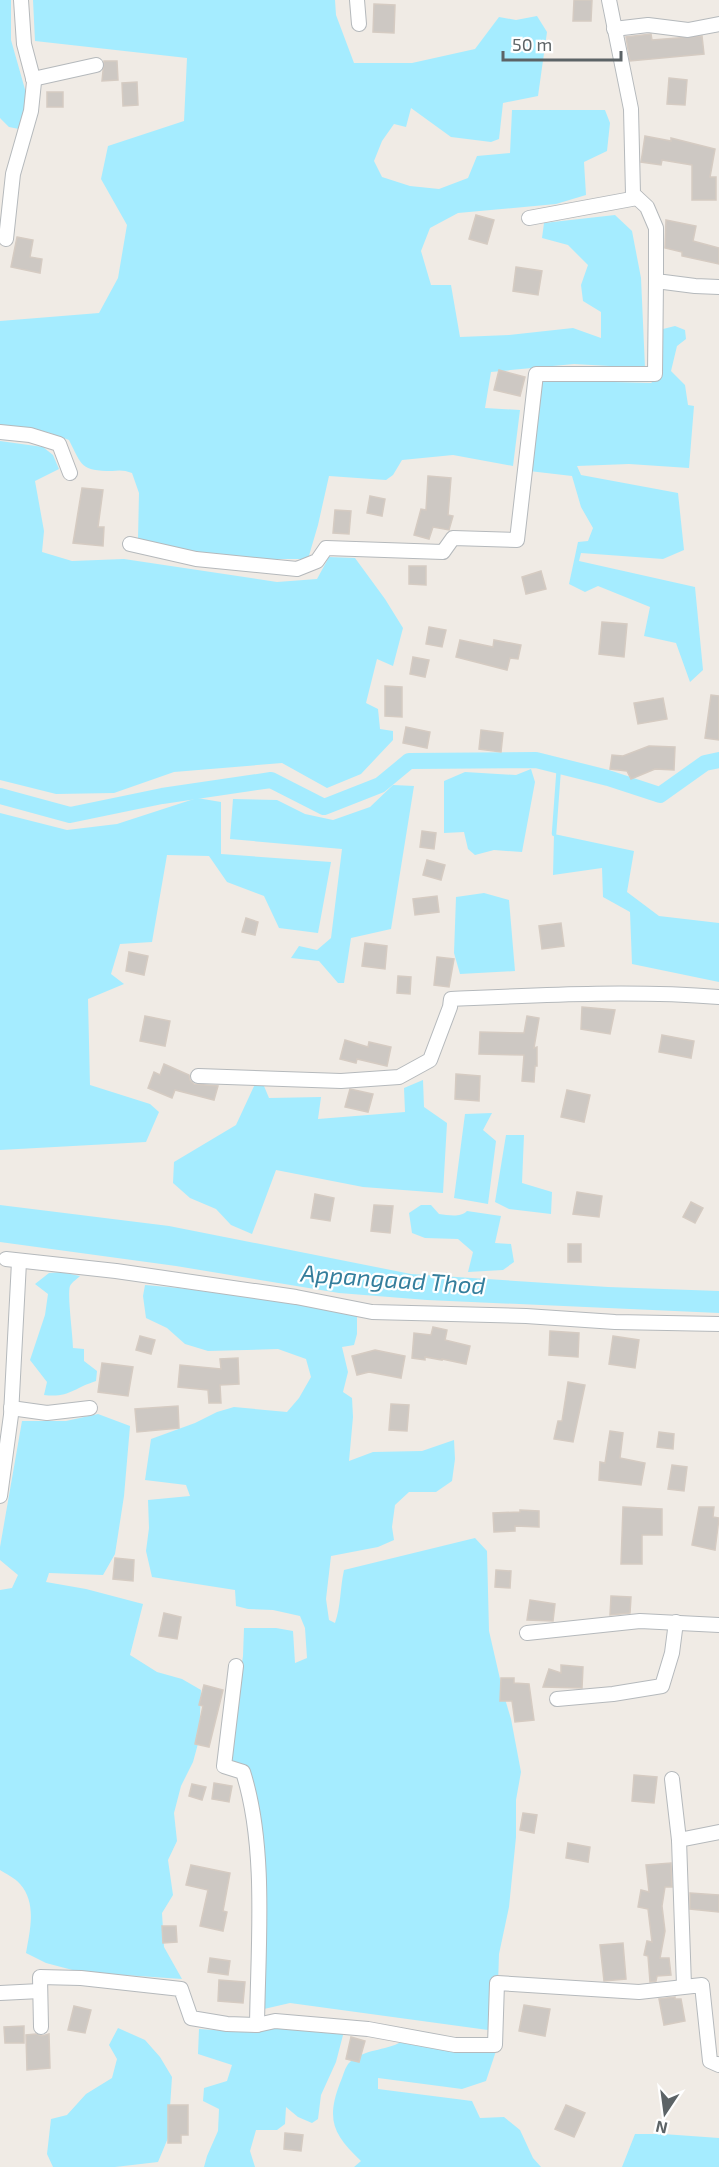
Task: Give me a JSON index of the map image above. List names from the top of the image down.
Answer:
{
  "water": ["Appangaad Thod"],
  "scale_bar": "50 m",
  "north": "bottom"
}
